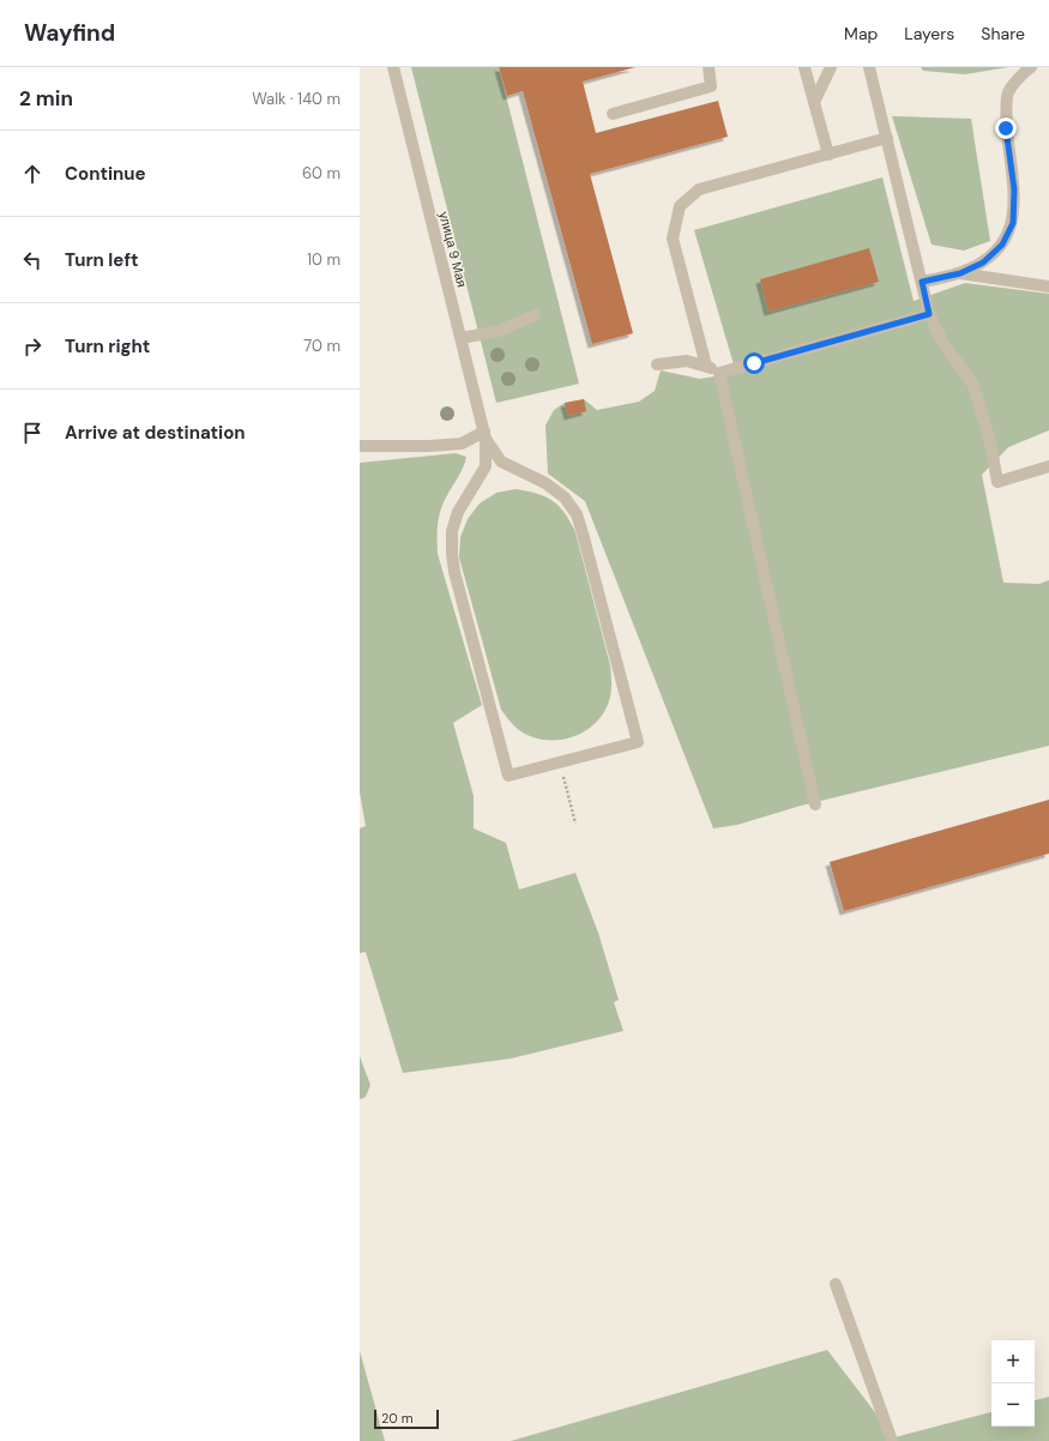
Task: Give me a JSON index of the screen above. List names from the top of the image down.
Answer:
{
  "streets": {
    "street": ["улица 9 Мая"]
  },
  "scale_bar": "20 m",
  "page": {
    "header": "Wayfind",
    "nav": ["Map", "Layers", "Share"],
    "heading": ["2 min", "Walk · 140 m"],
    "list": [
      ["Continue", "60 m"],
      ["Turn left", "10 m"],
      ["Turn right", "70 m"],
      "Arrive at destination"
    ],
    "map_buttons": ["+", "−"],
    "scale": "20 m"
  }
}
